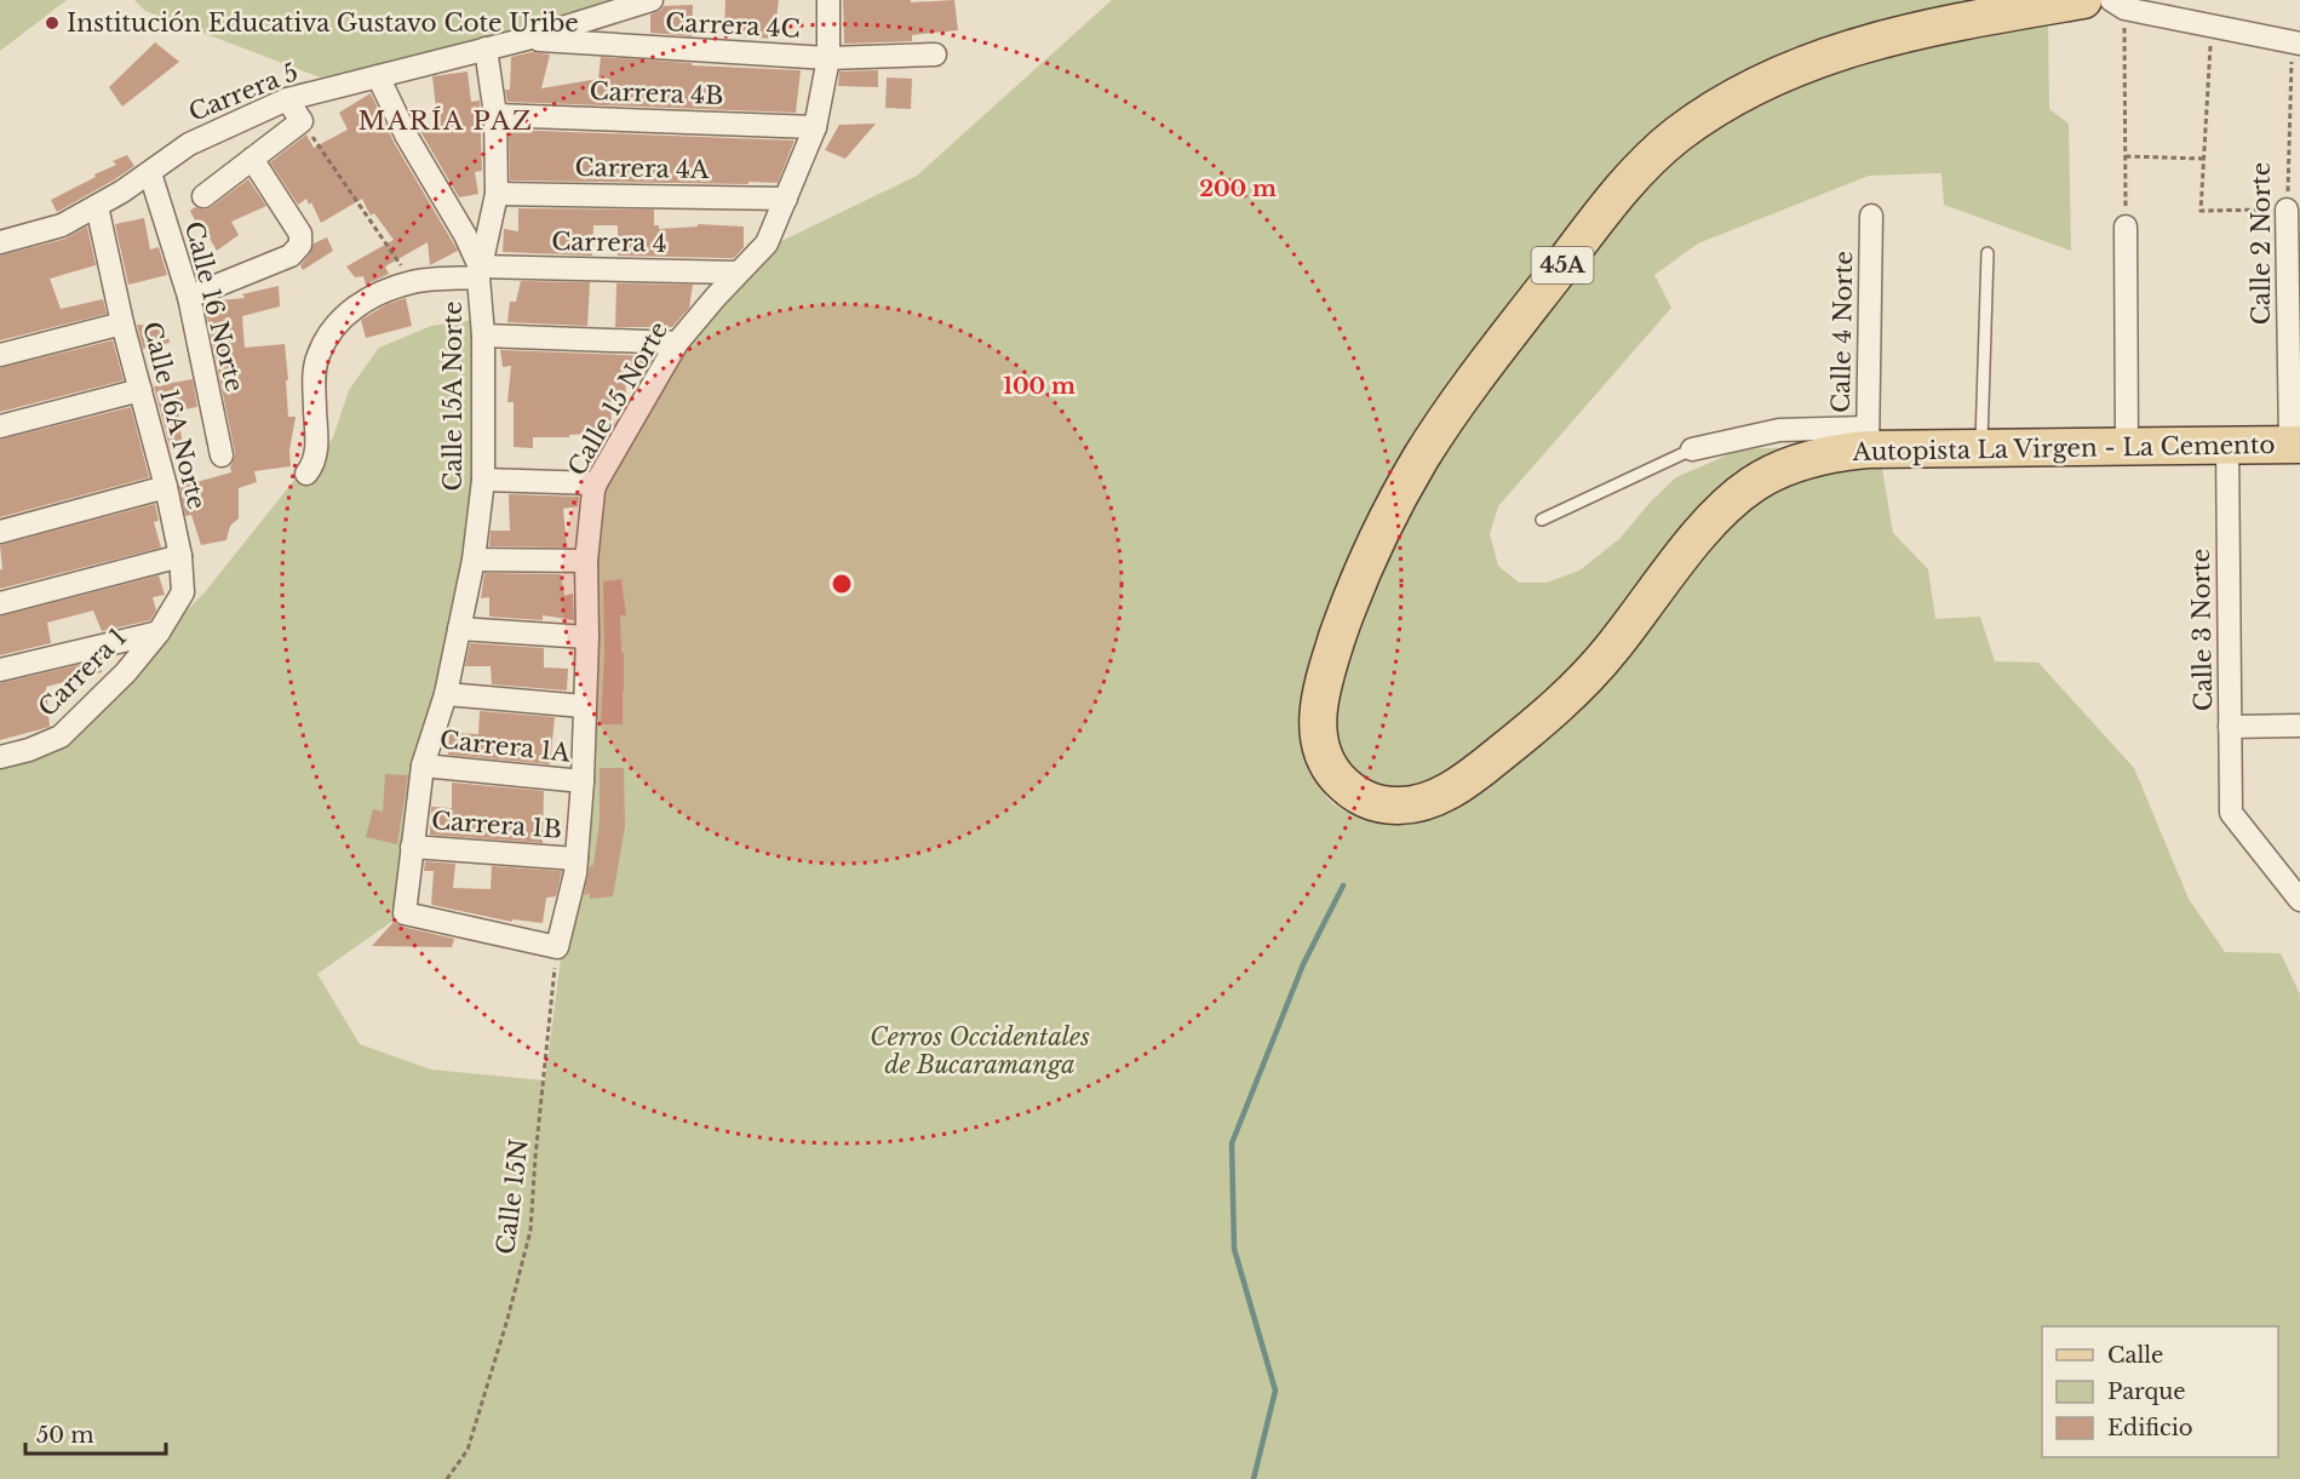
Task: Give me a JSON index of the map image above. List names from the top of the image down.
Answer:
{
  "streets": {
    "main road": ["45A", "Autopista La Virgen - La Cemento"],
    "street": [
      "Carrera 4C",
      "Carrera 5",
      "Carrera 4B",
      "Carrera 4A",
      "Carrera 4",
      "Calle 2 Norte",
      "Calle 16 Norte",
      "Calle 4 Norte",
      "Calle 15A Norte",
      "Calle 15 Norte",
      "Calle 16A Norte",
      "Calle 3 Norte",
      "Carrera 1",
      "Carrera 1A",
      "Carrera 1B"
    ],
    "path": ["Calle 15N"]
  },
  "crossings": [
    ["Carrera 4C", "Carrera 5"],
    ["Carrera 4C", "Calle 15 Norte"],
    ["Carrera 5", "Calle 16 Norte"],
    ["Carrera 5", "Calle 15A Norte"],
    ["Carrera 5", "Calle 16A Norte"],
    ["Carrera 4B", "Calle 15A Norte"],
    ["Carrera 4B", "Calle 15 Norte"],
    ["Carrera 4A", "Calle 15A Norte"],
    ["Carrera 4A", "Calle 15 Norte"],
    ["Carrera 4", "Calle 15A Norte"],
    ["Carrera 4", "Calle 15 Norte"],
    ["Calle 2 Norte", "Autopista La Virgen - La Cemento"],
    ["Calle 4 Norte", "Autopista La Virgen - La Cemento"],
    ["Calle 15A Norte", "Calle 15 Norte"],
    ["Calle 15A Norte", "Carrera 1A"],
    ["Calle 15A Norte", "Carrera 1B"],
    ["Calle 15A Norte", "Calle 15N"],
    ["Calle 15 Norte", "Carrera 1A"],
    ["Calle 15 Norte", "Carrera 1B"],
    ["Calle 15 Norte", "Calle 15N"],
    ["Calle 16A Norte", "Carrera 1"],
    ["Autopista La Virgen - La Cemento", "Calle 3 Norte"]
  ],
  "districts": ["MARÍA PAZ"],
  "parks": ["Cerros Occidentales de Bucaramanga"],
  "places": ["Institución Educativa Gustavo Cote Uribe"],
  "legend": ["Calle", "Parque", "Edificio"],
  "scale_bar": "50 m",
  "rings": ["200 m", "100 m"]
}
